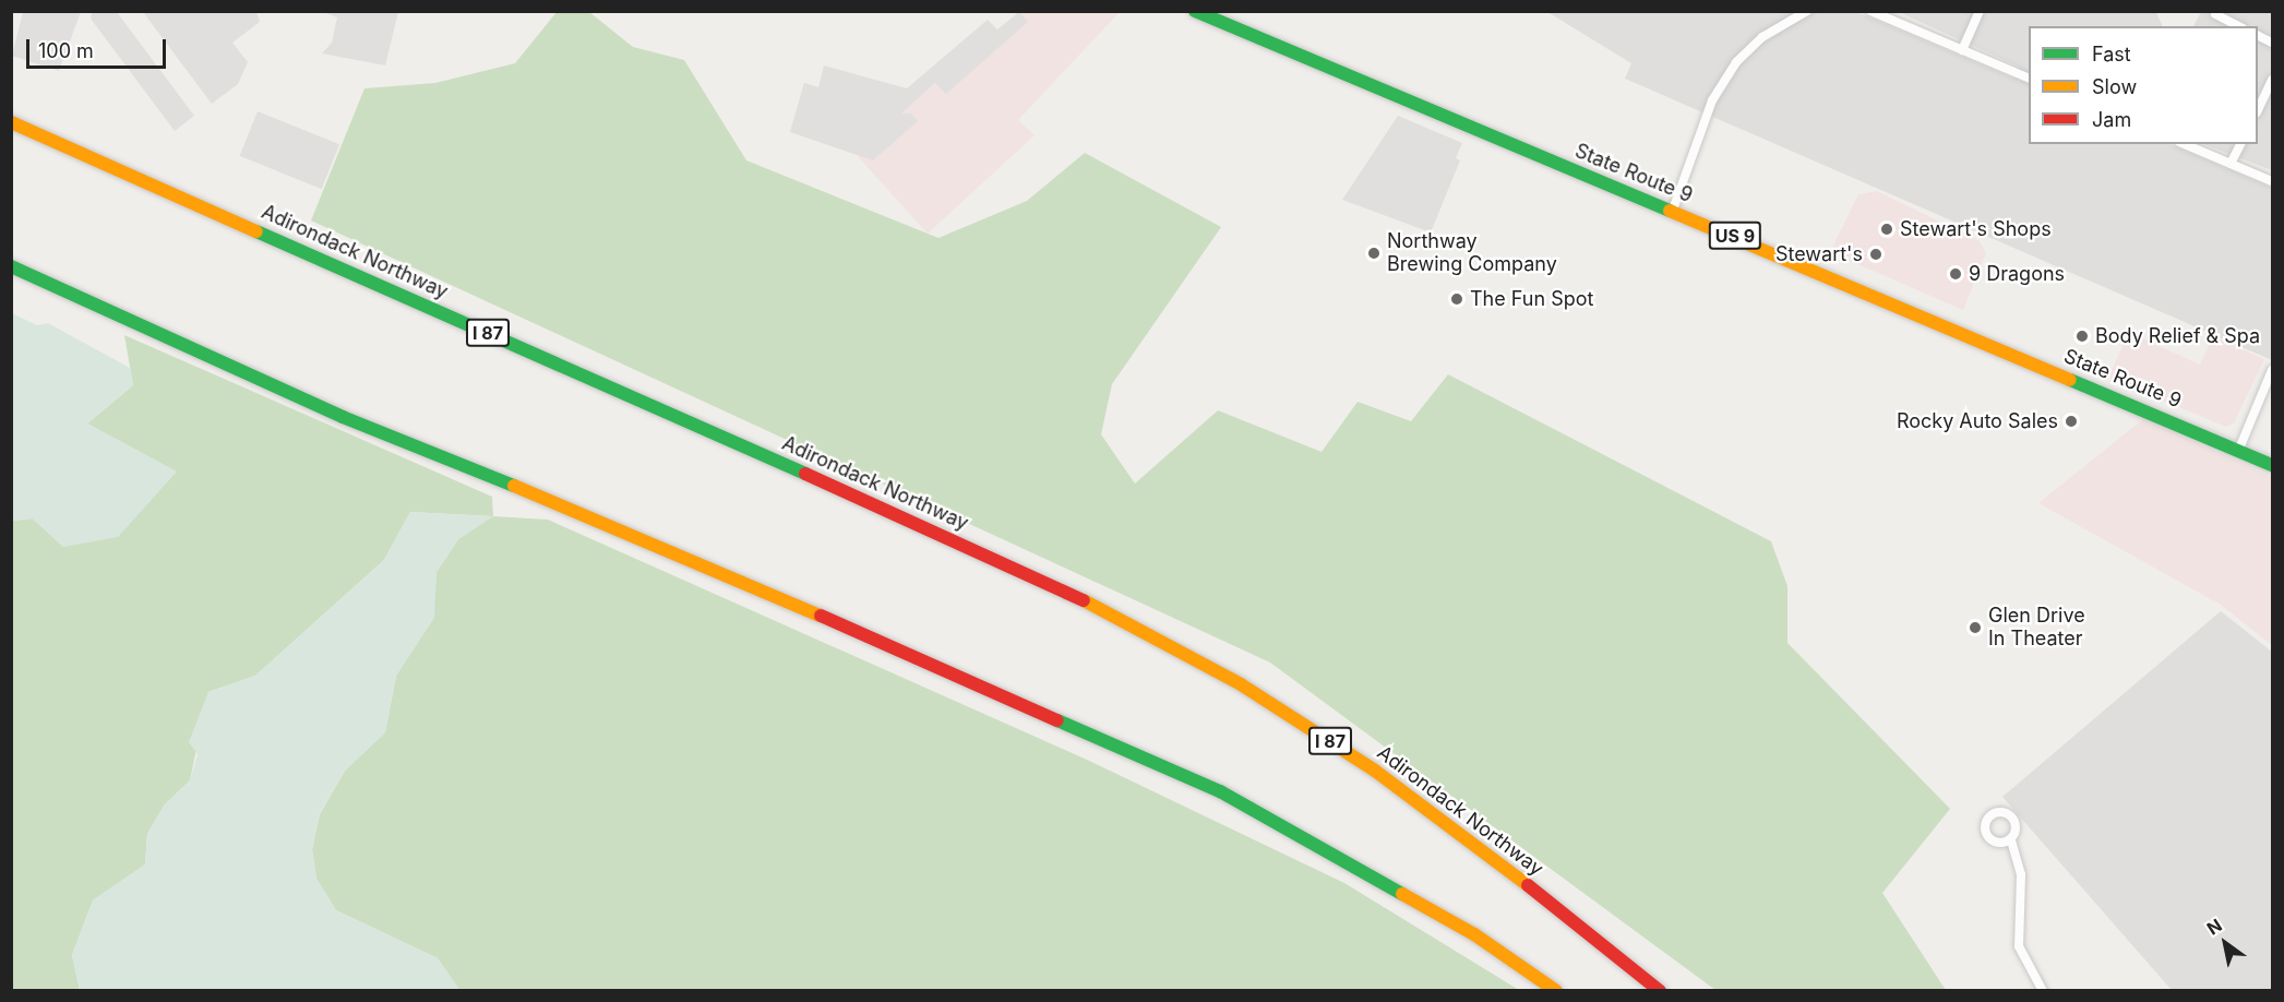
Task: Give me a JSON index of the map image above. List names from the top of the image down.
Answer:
{
  "streets": {
    "main road": [
      "State Route 9",
      "US 9",
      "Adirondack Northway",
      "I 87"
    ]
  },
  "places": [
    "Stewart's Shops",
    "Northway Brewing Company",
    "Stewart's",
    "9 Dragons",
    "The Fun Spot",
    "Body Relief & Spa",
    "Rocky Auto Sales",
    "Glen Drive In Theater"
  ],
  "legend": ["Fast", "Slow", "Jam"],
  "scale_bar": "100 m",
  "north": "top left"
}
